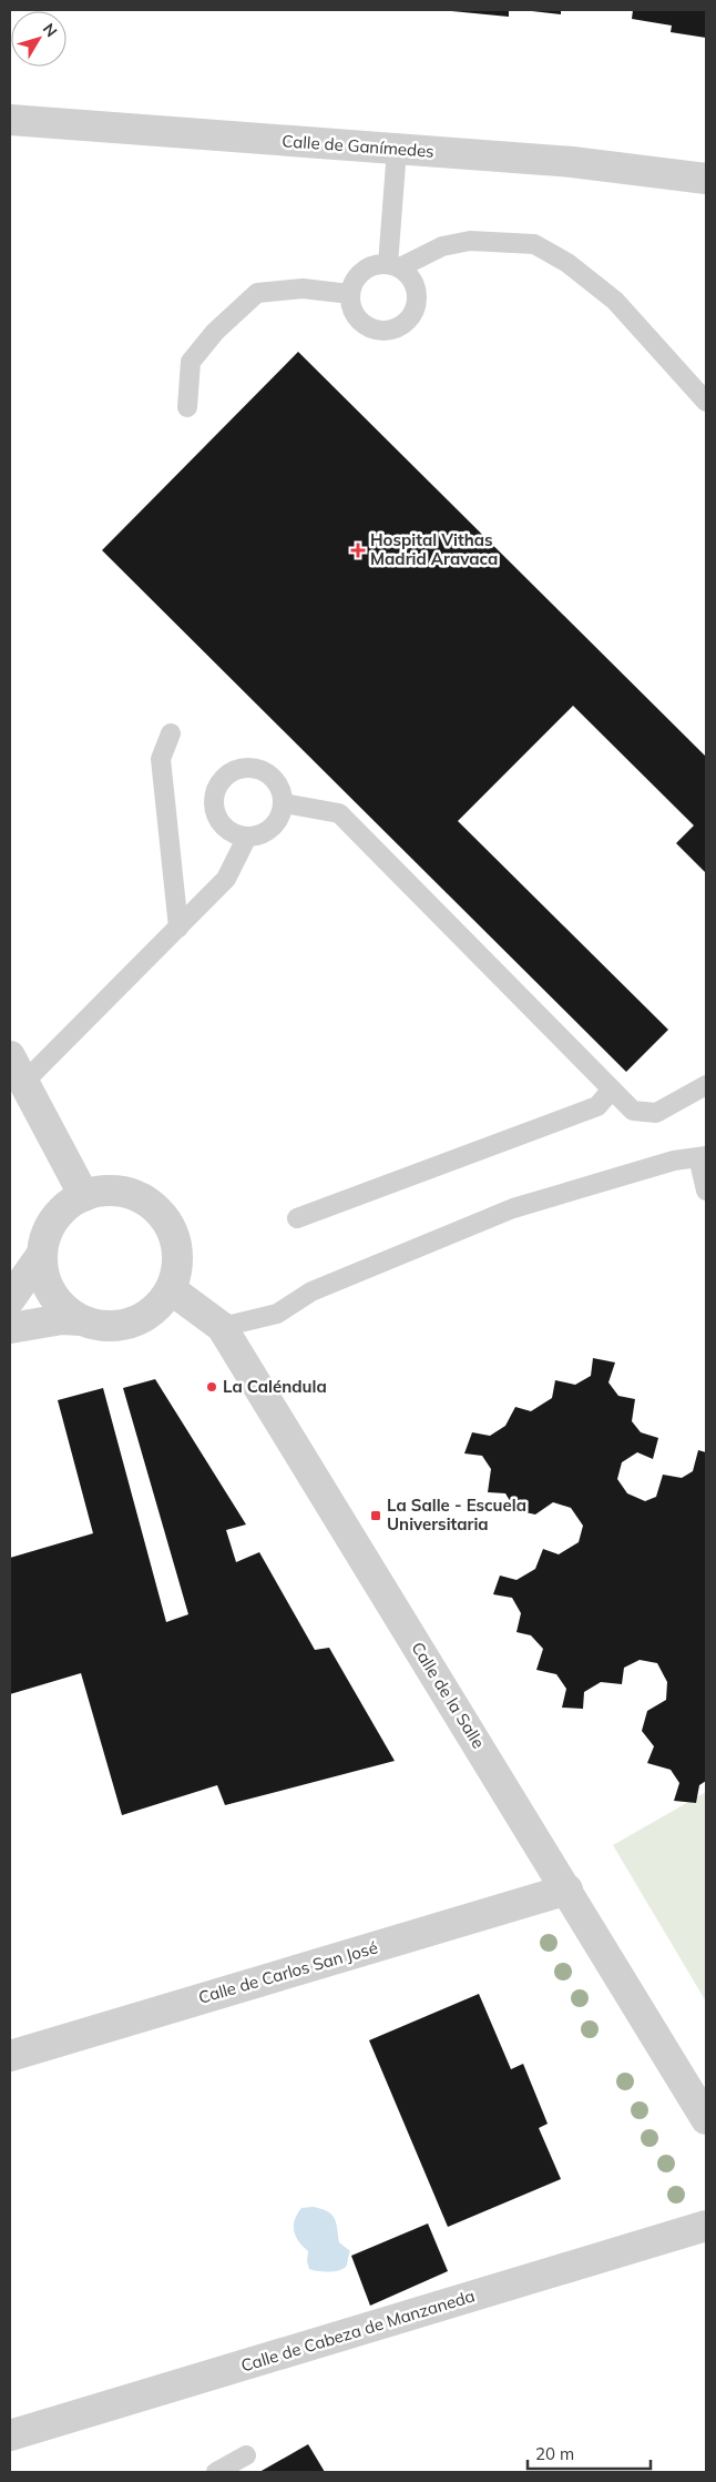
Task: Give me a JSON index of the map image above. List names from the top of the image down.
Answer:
{
  "streets": {
    "street": [
      "Calle de Ganímedes",
      "Calle de la Salle",
      "Calle de Carlos San José",
      "Calle de Cabeza de Manzaneda"
    ]
  },
  "crossings": [
    ["Calle de la Salle", "Calle de Carlos San José"]
  ],
  "places": {
    "health": ["Hospital Vithas Madrid Aravaca"],
    "other": ["La Caléndula"],
    "transit": ["La Salle - Escuela Universitaria"]
  },
  "scale_bar": "20 m",
  "north": "top right"
}
